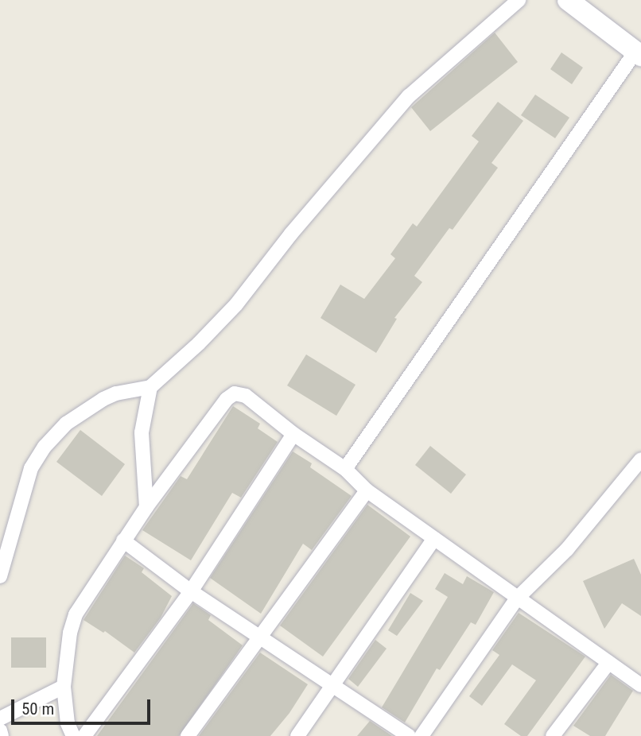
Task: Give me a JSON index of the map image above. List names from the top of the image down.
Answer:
{
  "scale_bar": "50 m"
}
